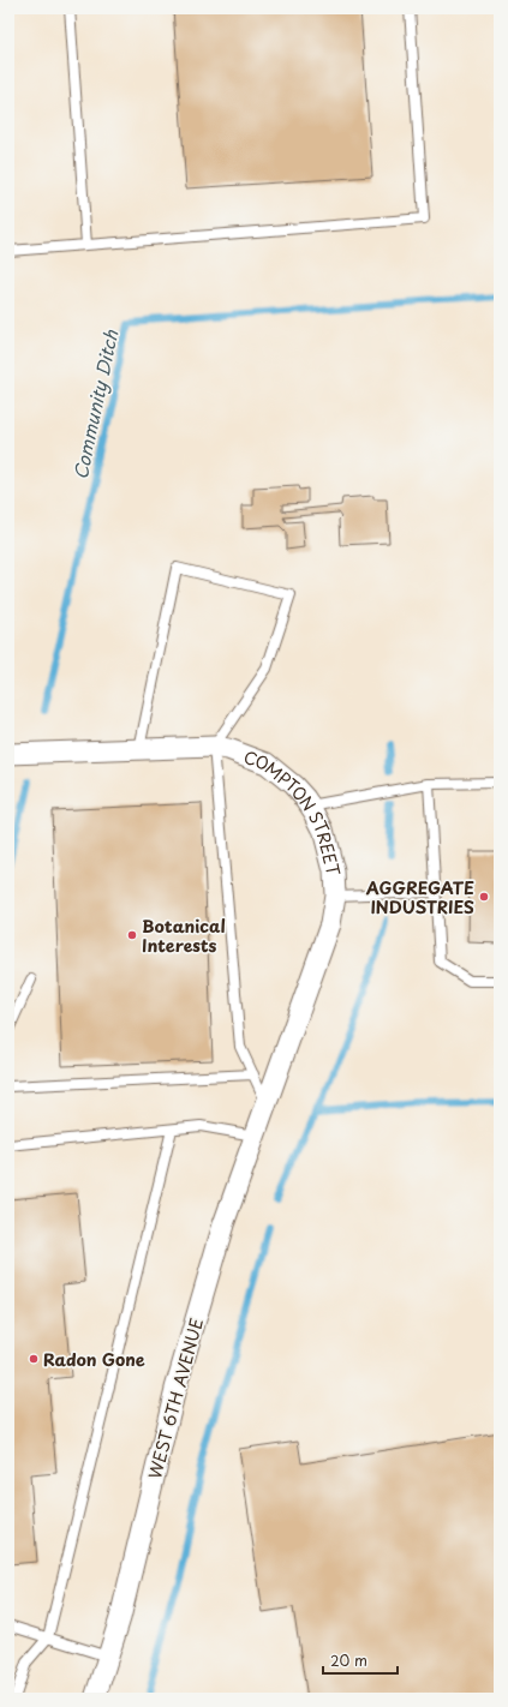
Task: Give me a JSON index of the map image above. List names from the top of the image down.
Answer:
{
  "streets": {
    "street": ["COMPTON STREET", "WEST 6TH AVENUE"]
  },
  "crossings": [
    ["COMPTON STREET", "WEST 6TH AVENUE"]
  ],
  "water": ["Community Ditch"],
  "places": ["AGGREGATE INDUSTRIES", "Botanical Interests", "Radon Gone"],
  "scale_bar": "20 m"
}
